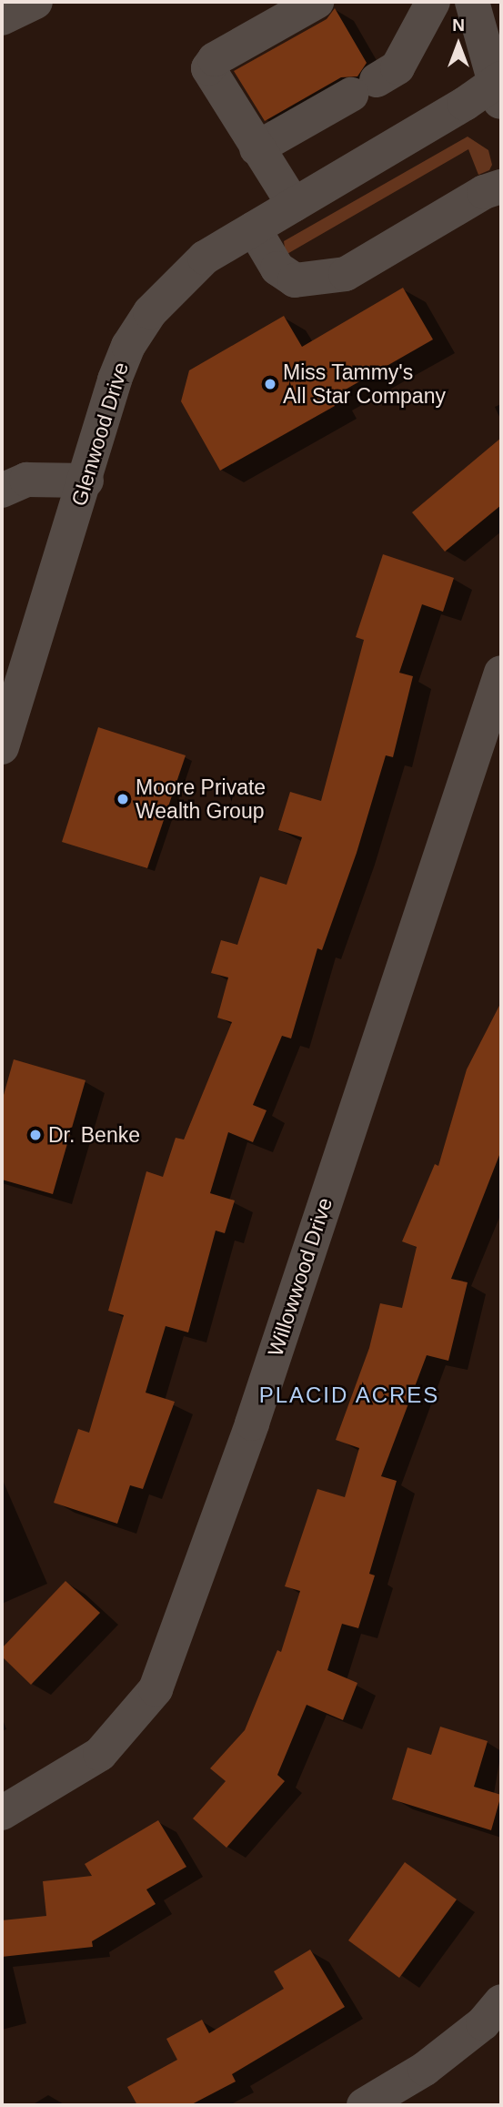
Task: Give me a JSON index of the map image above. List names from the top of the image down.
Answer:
{
  "streets": {
    "street": ["Glenwood Drive", "Willowwood Drive"]
  },
  "districts": ["PLACID ACRES"],
  "places": ["Miss Tammy's All Star Company", "Moore Private Wealth Group", "Dr. Benke"],
  "north": "top"
}
